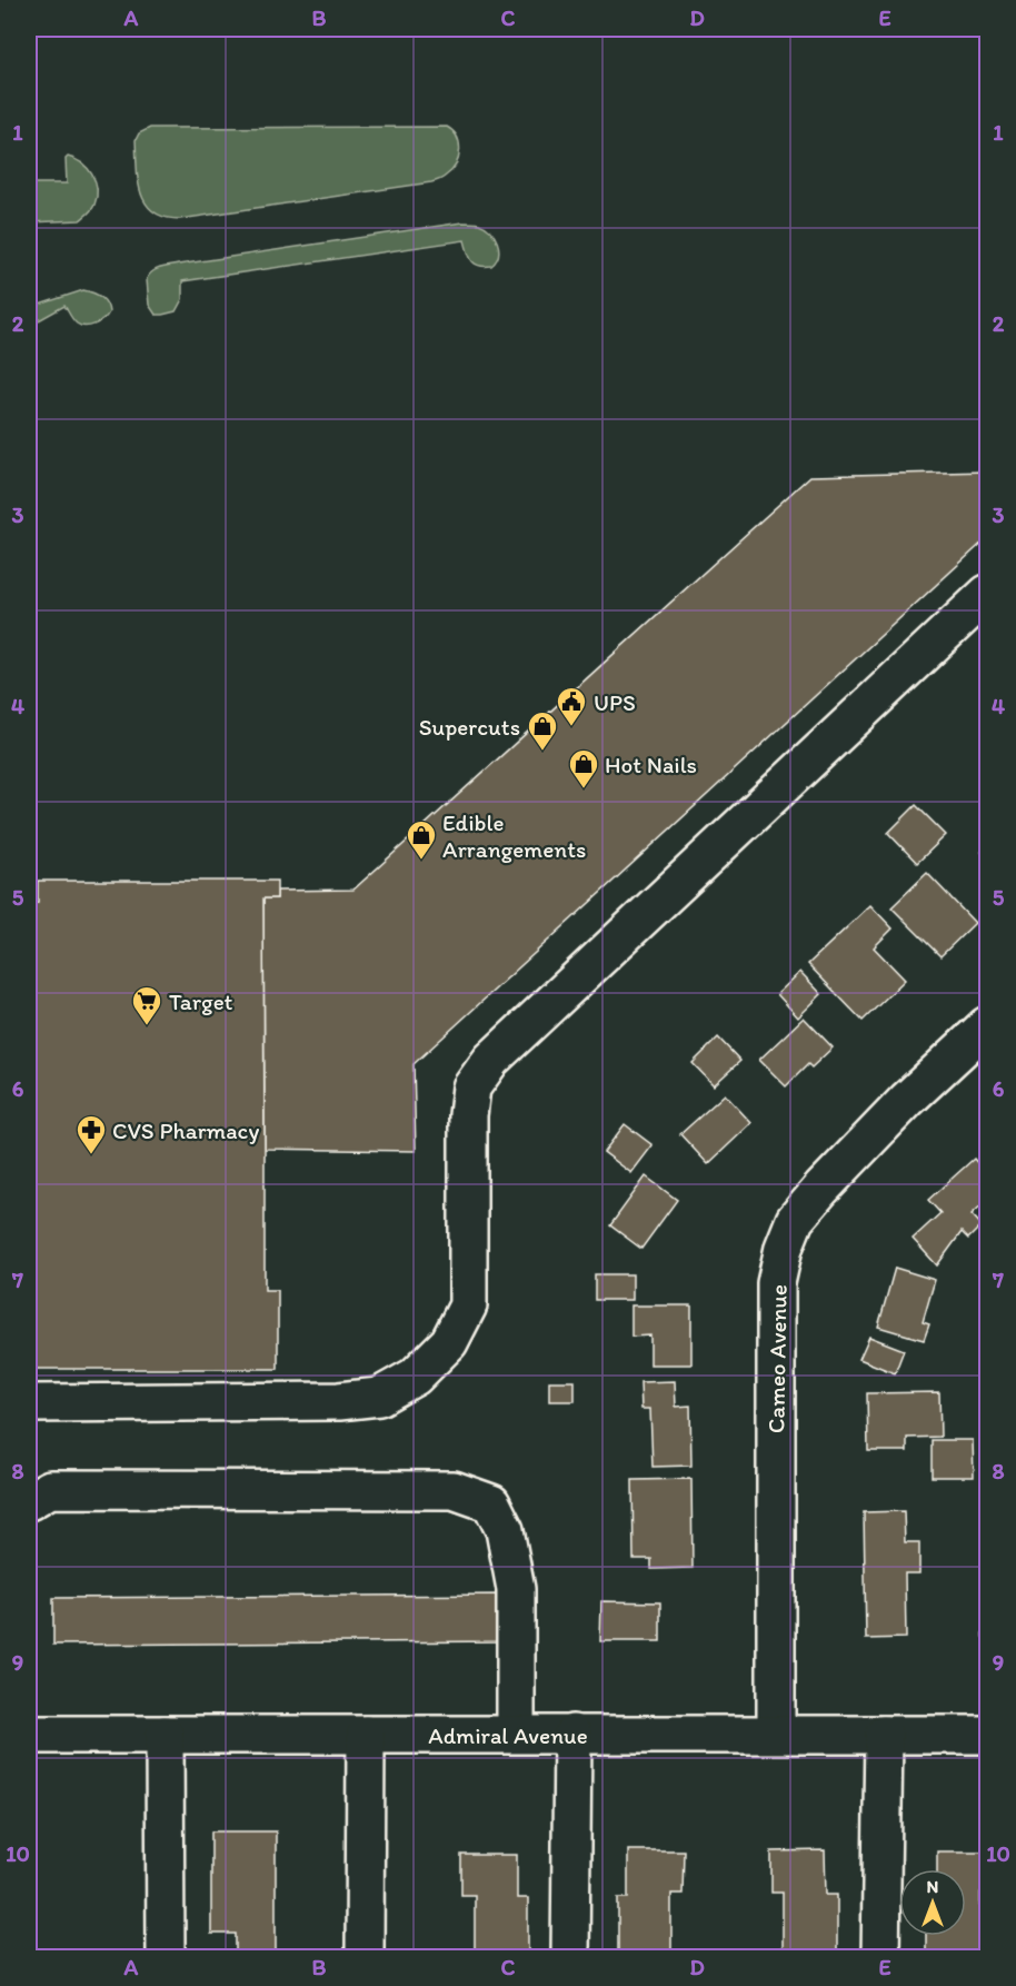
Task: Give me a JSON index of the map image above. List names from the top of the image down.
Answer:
{
  "streets": {
    "street": ["Cameo Avenue", "Admiral Avenue"]
  },
  "crossings": [
    ["Cameo Avenue", "Admiral Avenue"]
  ],
  "places": {
    "public building": ["UPS"],
    "shop": ["Supercuts", "Hot Nails", "Edible Arrangements"],
    "supermarket": ["Target"],
    "pharmacy": ["CVS Pharmacy"]
  },
  "north": "top",
  "grid": {
    "columns": [
      "A",
      "B",
      "C",
      "D",
      "E"
    ],
    "rows": [
      "1",
      "2",
      "3",
      "4",
      "5",
      "6",
      "7",
      "8",
      "9",
      "10"
    ]
  }
}
